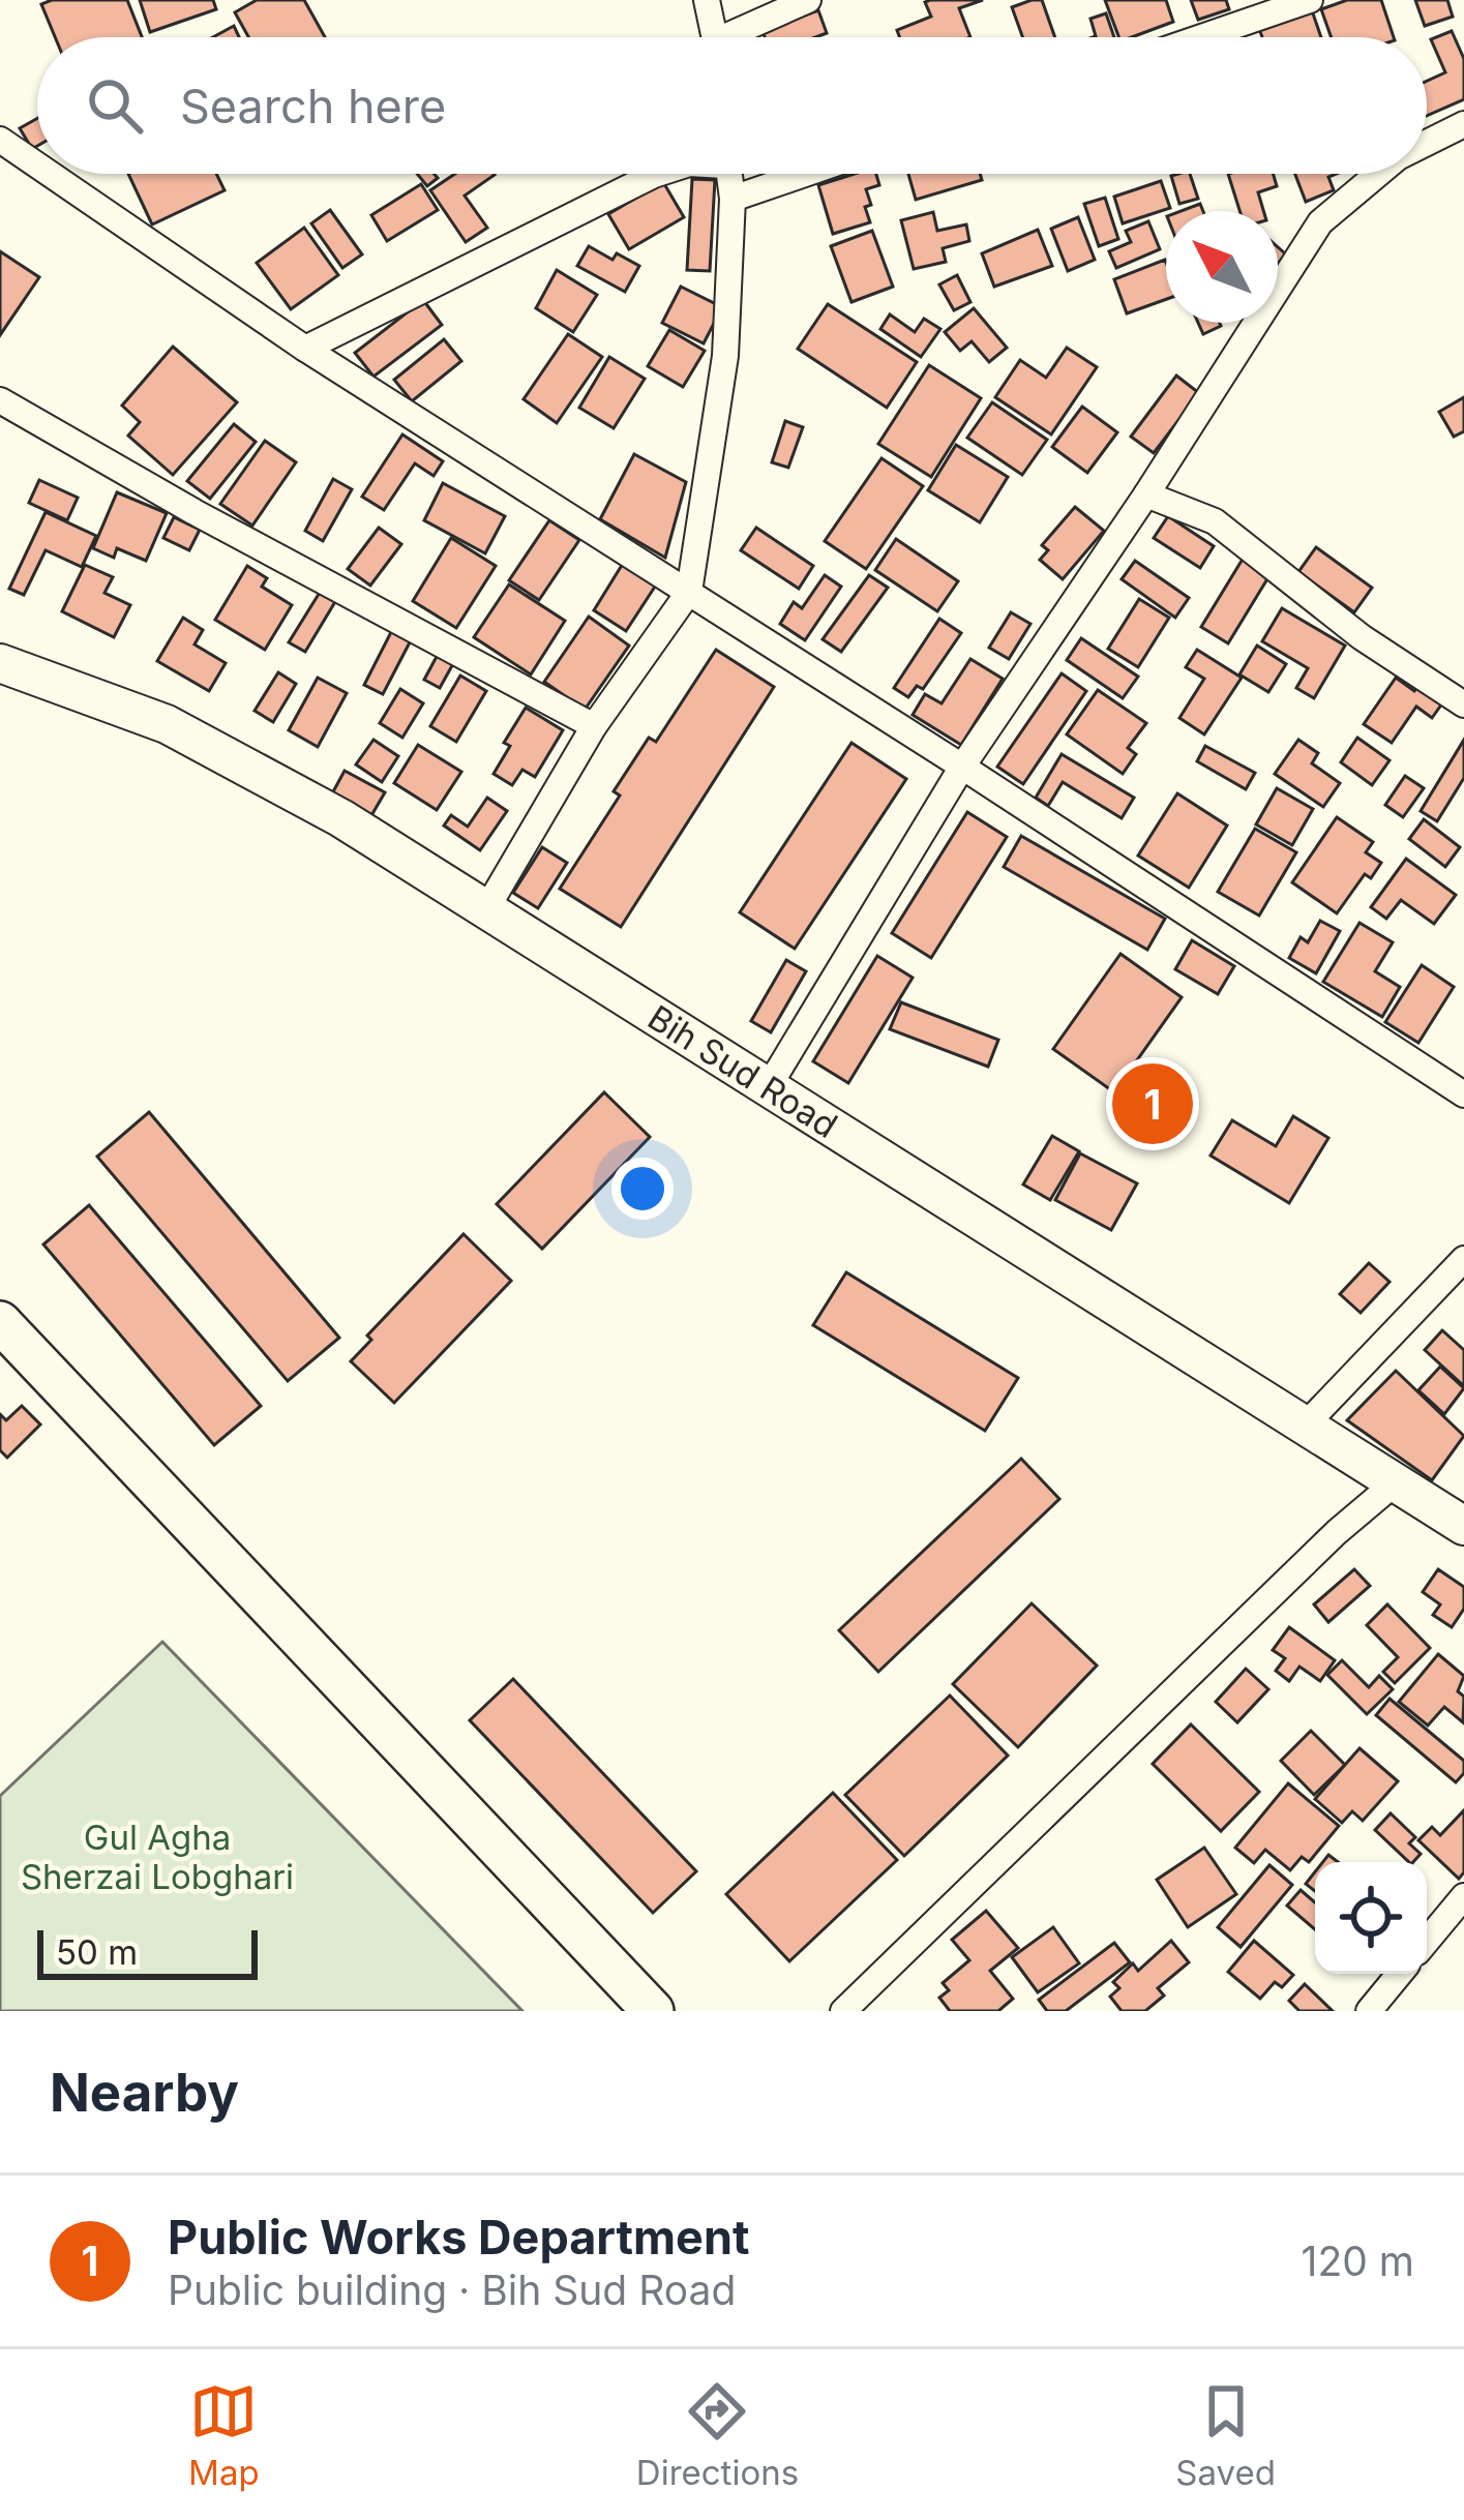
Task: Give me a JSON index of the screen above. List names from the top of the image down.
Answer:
{
  "streets": {
    "main road": ["Bih Sud Road"]
  },
  "parks": ["Gul Agha Sherzai Lobghari"],
  "scale_bar": "50 m",
  "north": "top left",
  "page": {
    "search": "Search here",
    "pins": "1",
    "scale": "50 m",
    "heading": "Nearby",
    "list": [
      {
        "mark": "1",
        "name": "Public Works Department",
        "note": "Public building · Bih Sud Road",
        "value": "120 m"
      }
    ],
    "nav": ["Map", "Directions", "Saved"]
  }
}
